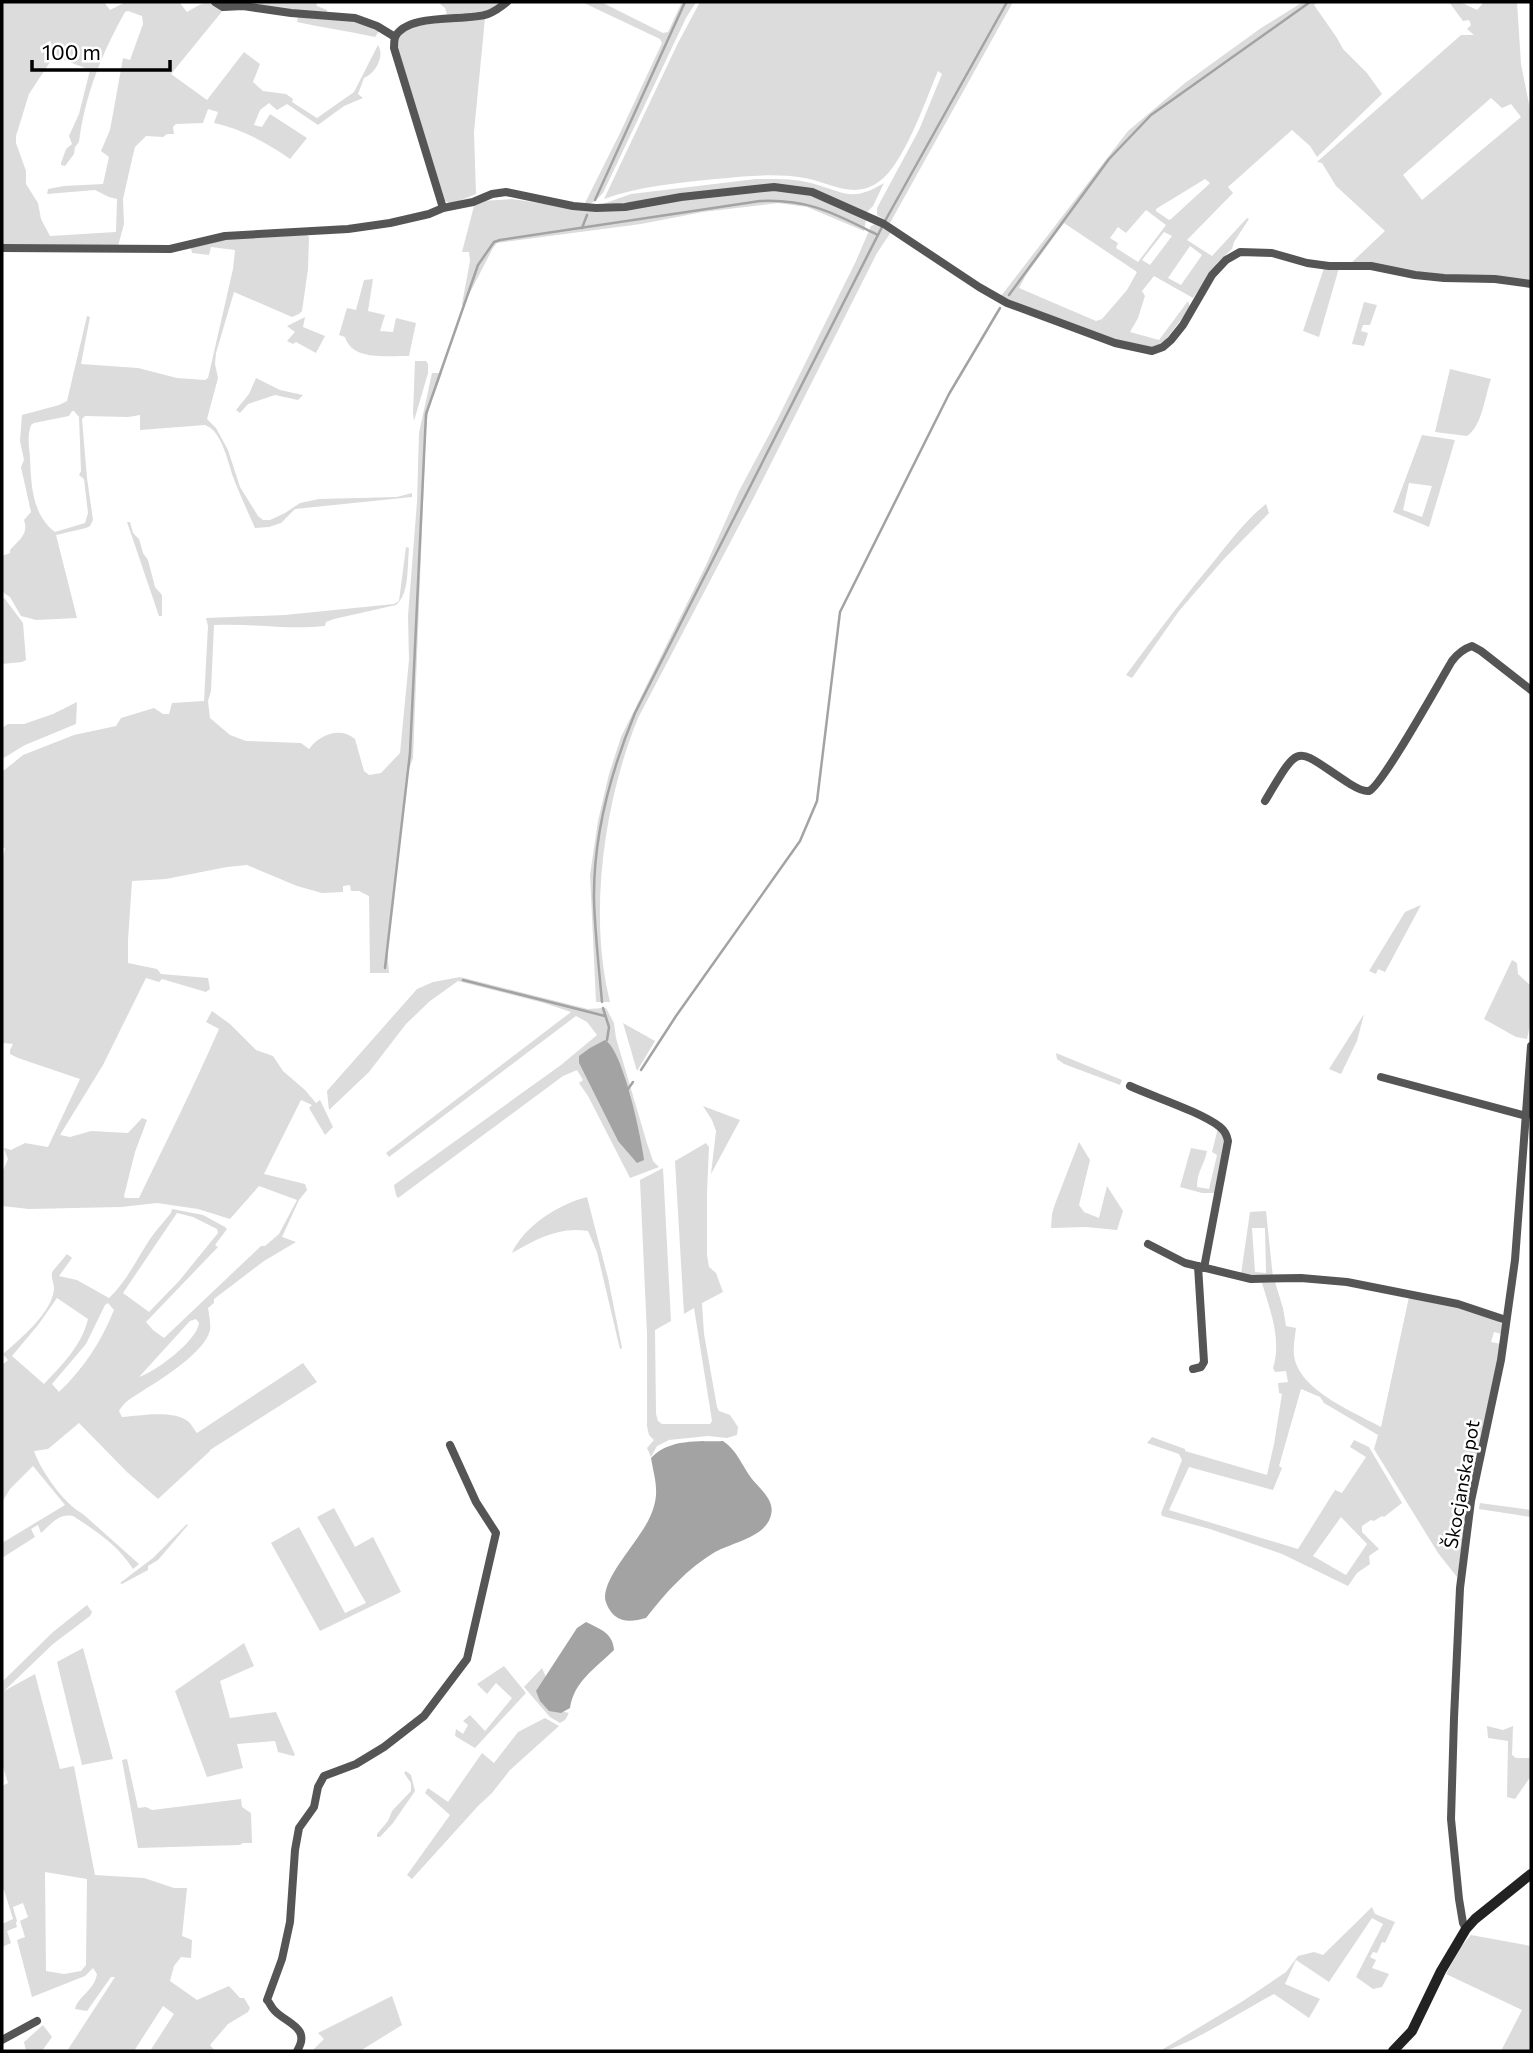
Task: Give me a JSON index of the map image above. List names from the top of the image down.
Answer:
{
  "streets": {
    "street": ["Škocjanska pot"]
  },
  "scale_bar": "100 m"
}
